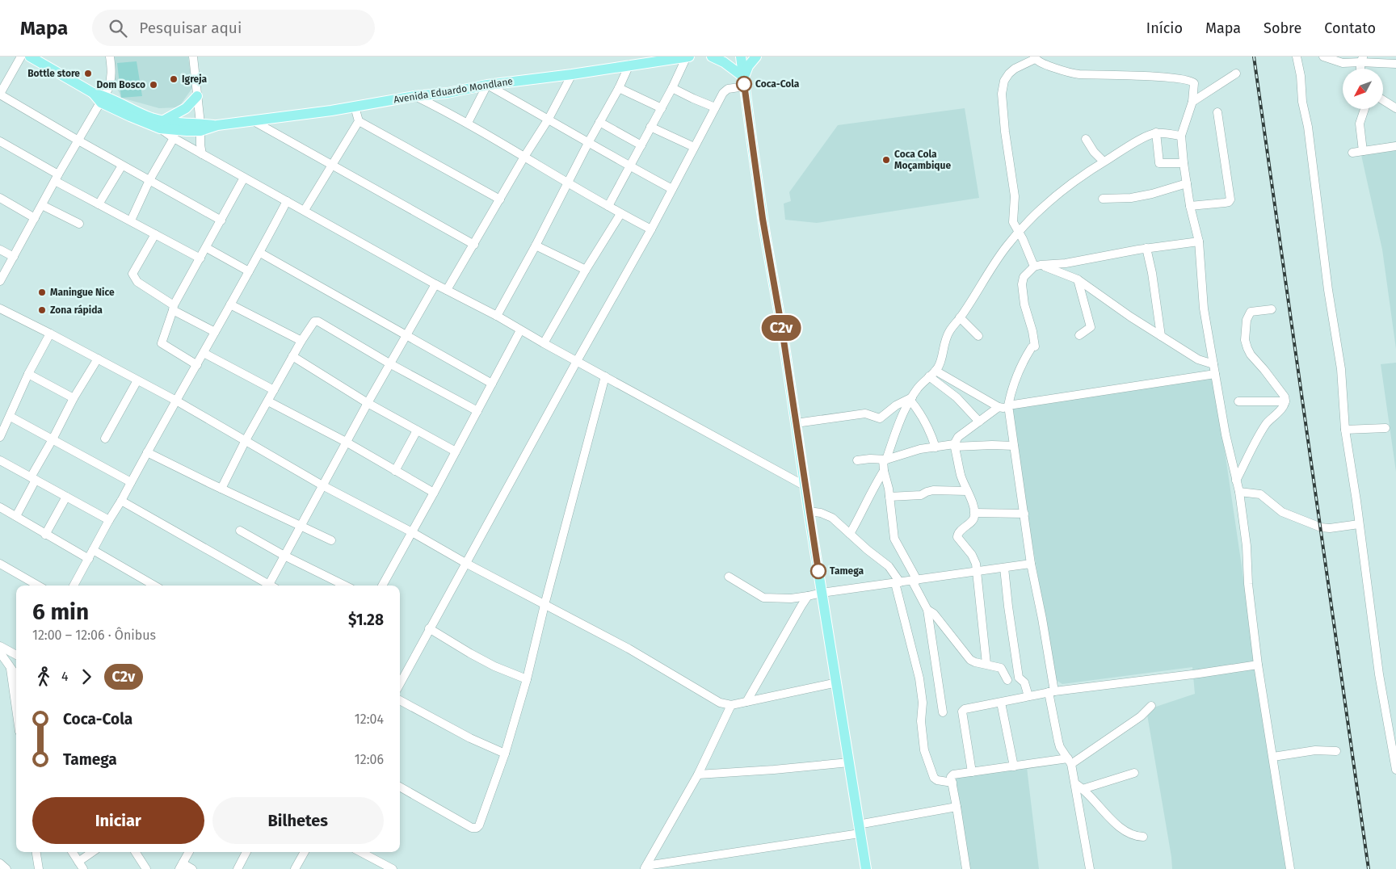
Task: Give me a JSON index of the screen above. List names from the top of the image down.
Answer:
{
  "streets": {
    "main road": ["Avenida Eduardo Mondlane"]
  },
  "places": [
    "Bottle store",
    "Igreja",
    "Coca-Cola",
    "Dom Bosco",
    "Coca Cola Moçambique",
    "Maningue Nice",
    "Zona rápida",
    "Tamega"
  ],
  "lines": ["bus line C2v"],
  "north": "bottom left",
  "page": {
    "header": "Mapa",
    "search": "Pesquisar aqui",
    "nav": [
      "Início",
      "Mapa",
      "Sobre",
      "Contato"
    ],
    "on_map": "C2v",
    "heading": ["6 min", "12:00 – 12:06 · Ônibus", "$1.28"],
    "legs": ["4", "C2v"],
    "list": [
      {
        "name": "Coca-Cola",
        "value": "12:04"
      },
      {
        "name": "Tamega",
        "value": "12:06"
      }
    ],
    "buttons": ["Iniciar", "Bilhetes"]
  }
}
